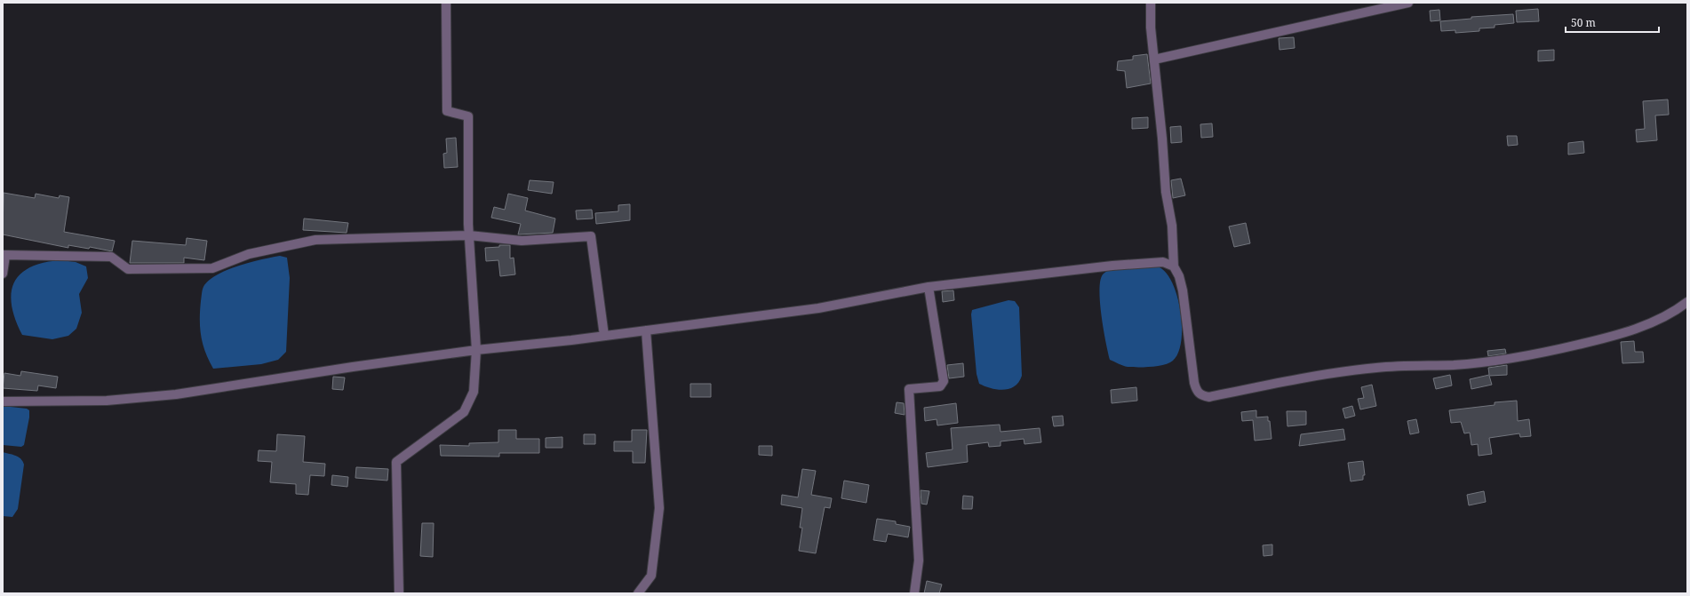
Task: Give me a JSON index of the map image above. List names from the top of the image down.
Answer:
{
  "scale_bar": "50 m"
}
